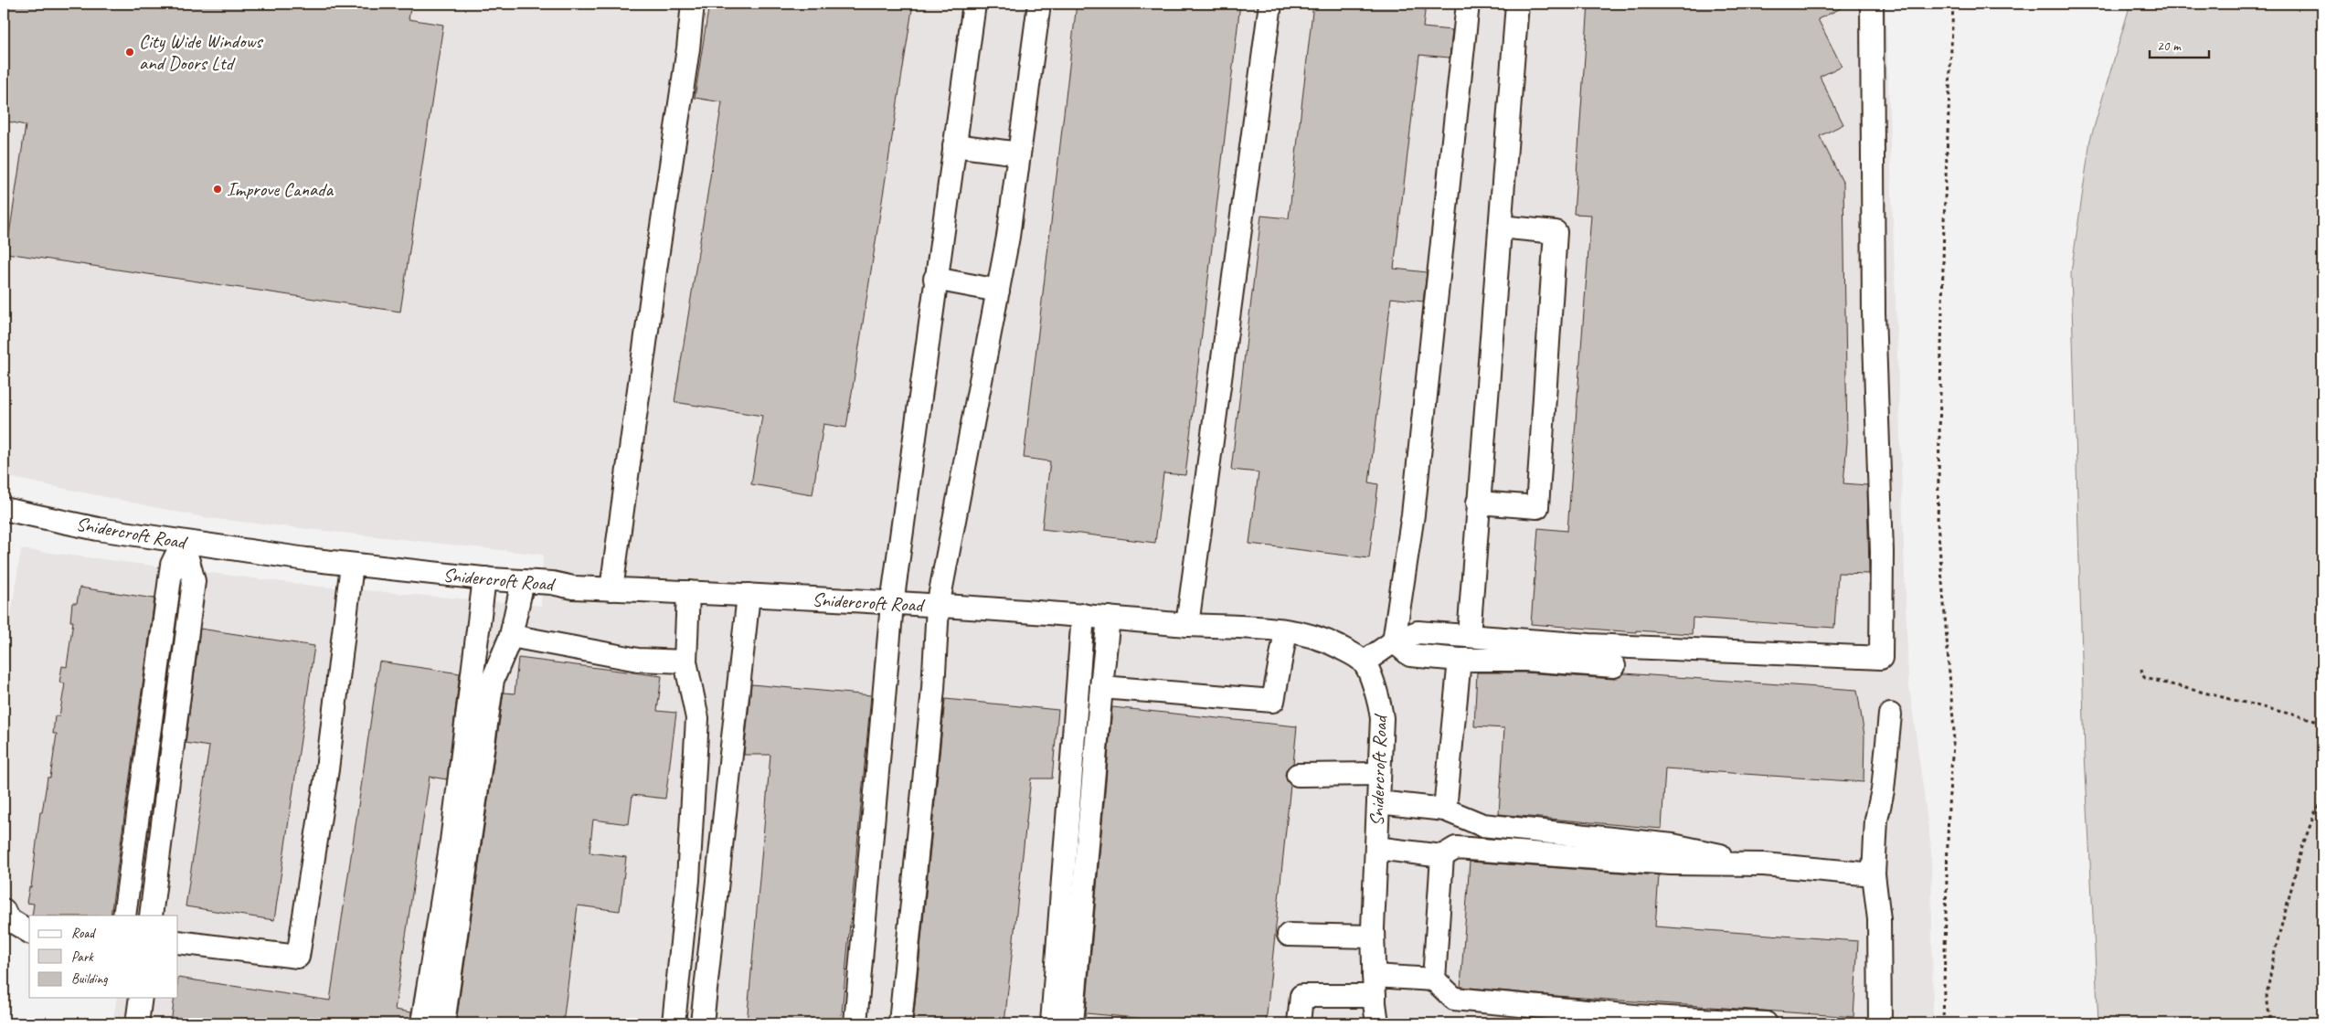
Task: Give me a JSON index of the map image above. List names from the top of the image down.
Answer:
{
  "streets": {
    "street": ["Snidercroft Road"]
  },
  "places": ["City Wide Windows and Doors Ltd", "Improve Canada"],
  "legend": ["Road", "Park", "Building"],
  "scale_bar": "20 m"
}
